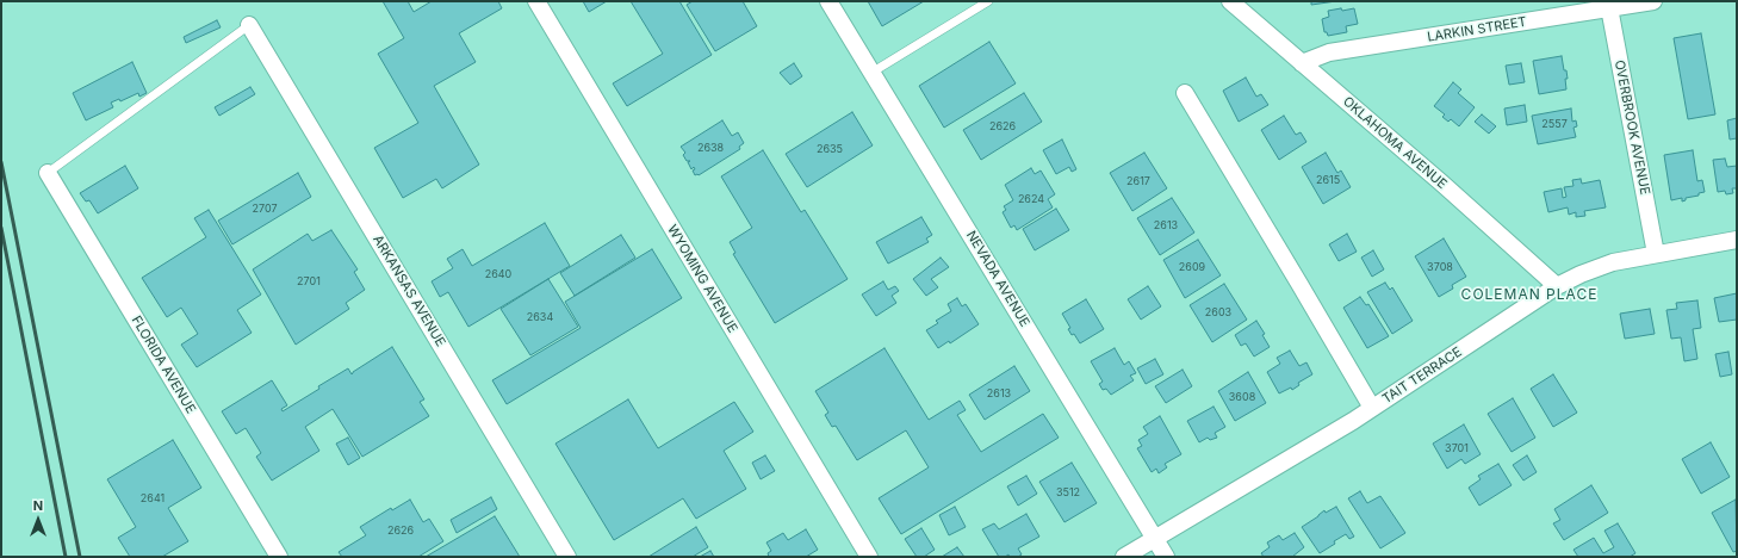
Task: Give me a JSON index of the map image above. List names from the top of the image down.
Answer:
{
  "streets": {
    "street": [
      "LARKIN STREET",
      "OVERBROOK AVENUE",
      "OKLAHOMA AVENUE",
      "WYOMING AVENUE",
      "NEVADA AVENUE",
      "ARKANSAS AVENUE",
      "FLORIDA AVENUE",
      "TAIT TERRACE"
    ]
  },
  "crossings": [
    ["LARKIN STREET", "OVERBROOK AVENUE"],
    ["LARKIN STREET", "OKLAHOMA AVENUE"],
    ["OVERBROOK AVENUE", "TAIT TERRACE"],
    ["OKLAHOMA AVENUE", "TAIT TERRACE"],
    ["NEVADA AVENUE", "TAIT TERRACE"]
  ],
  "districts": ["COLEMAN PLACE"],
  "house_numbers": [
    "2557",
    "2626",
    "2638",
    "2635",
    "2615",
    "2617",
    "2624",
    "2707",
    "2613",
    "2609",
    "3708",
    "2640",
    "2701",
    "2603",
    "2634",
    "2613",
    "3608",
    "3701",
    "3512",
    "2641",
    "2626"
  ],
  "north": "top"
}
